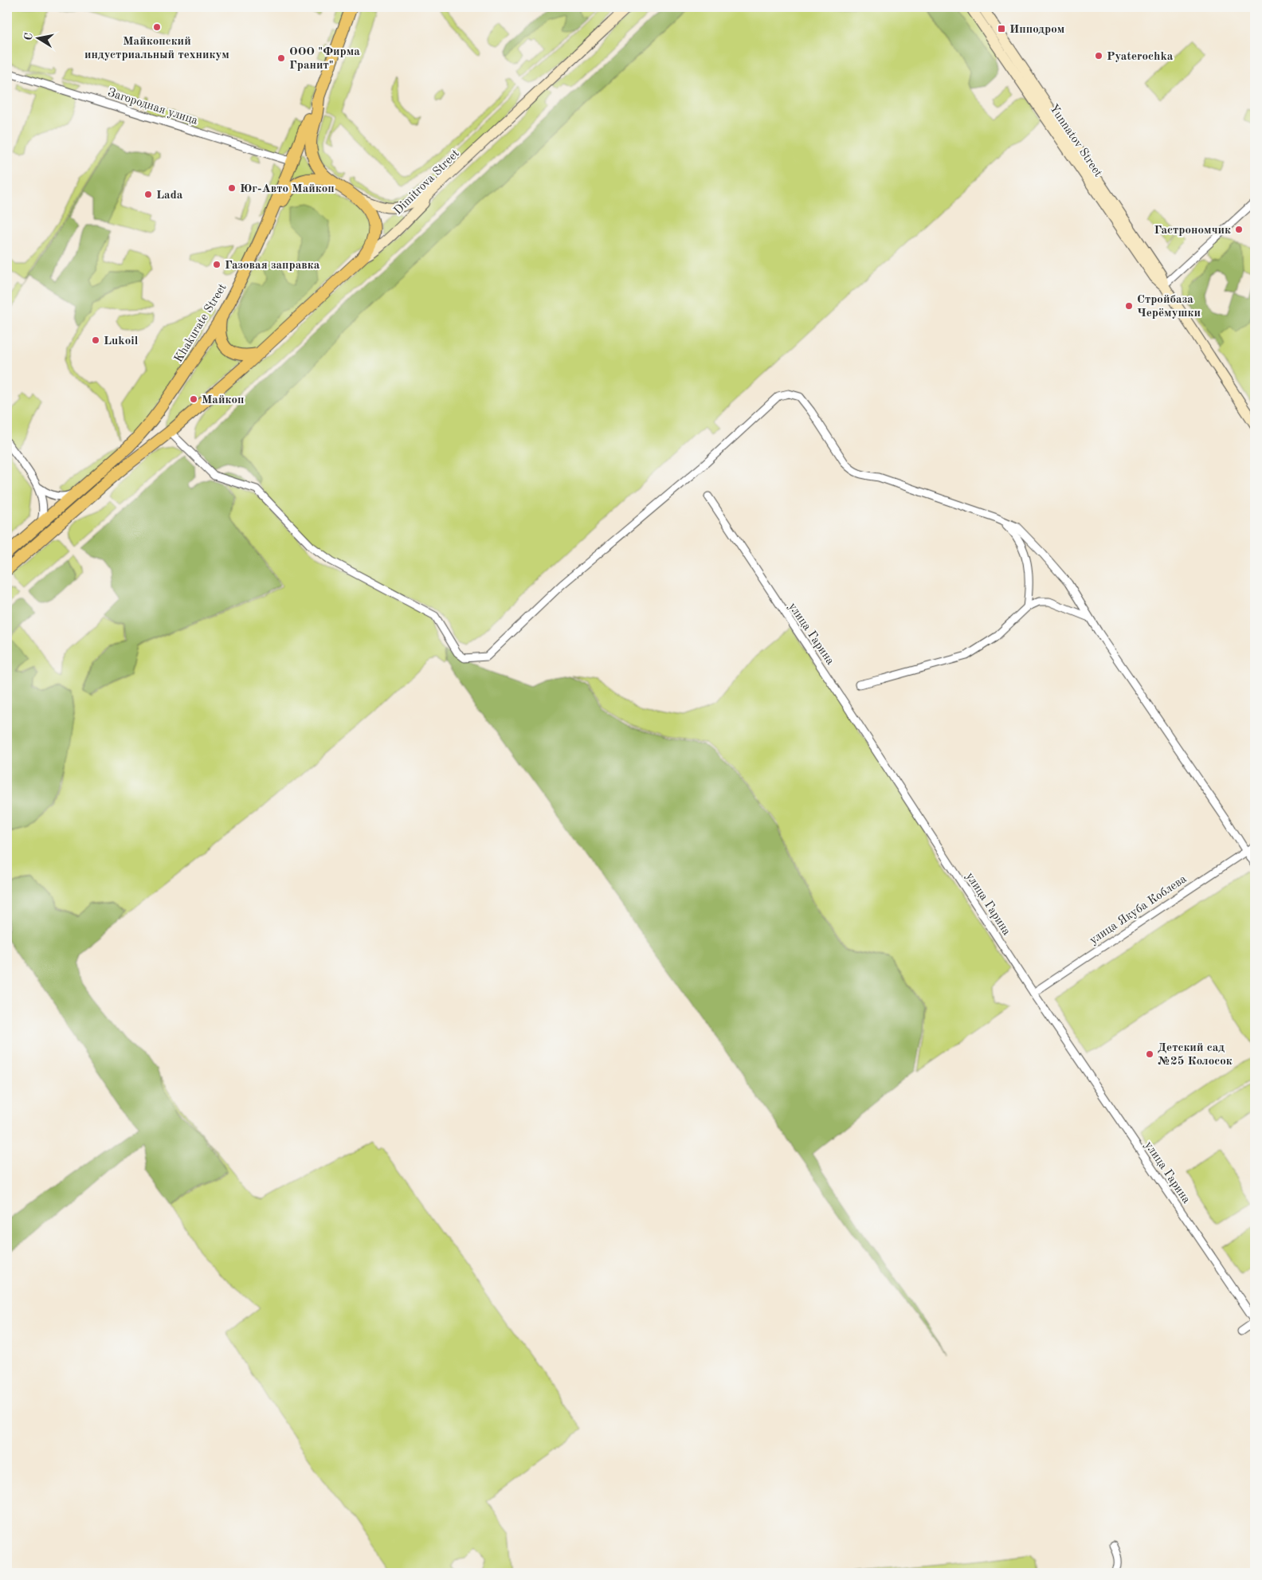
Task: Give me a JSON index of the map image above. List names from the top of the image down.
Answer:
{
  "streets": {
    "main road": ["Yunnatov Street", "Dimitrova Street", "Khakurate Street"],
    "street": ["Загородная улица", "улица Гарина", "улица Якуба Коблева"]
  },
  "crossings": [
    ["Загородная улица", "Khakurate Street"],
    ["улица Гарина", "улица Якуба Коблева"]
  ],
  "places": {
    "other": [
      "Майкопский индустриальный техникум",
      "Pyaterochka",
      "ООО \"Фирма Гранит\"",
      "Юг-Авто Майкоп",
      "Lada",
      "Гастрономчик",
      "Газовая заправка",
      "Стройбаза Черёмушки",
      "Lukoil",
      "Майкоп",
      "Детский сад №25 Колосок"
    ],
    "transit": ["Ипподром"]
  },
  "north": "left"
}
